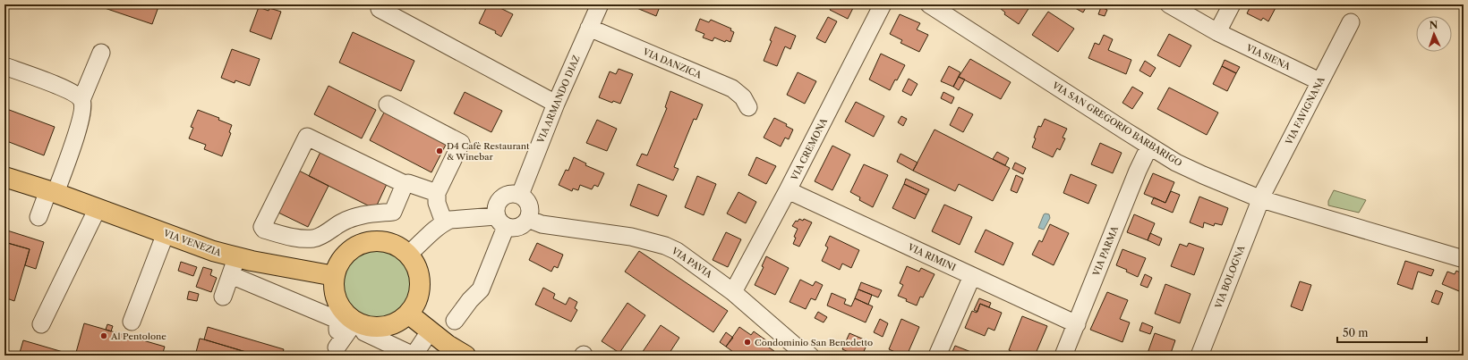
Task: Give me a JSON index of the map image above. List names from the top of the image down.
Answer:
{
  "streets": {
    "main road": ["VIA VENEZIA"],
    "street": [
      "VIA SIENA",
      "VIA DANZICA",
      "VIA ARMANDO DIAZ",
      "VIA FAVIGNANA",
      "VIA SAN GREGORIO BARBARIGO",
      "VIA CREMONA",
      "VIA PARMA",
      "VIA RIMINI",
      "VIA PAVIA",
      "VIA BOLOGNA"
    ]
  },
  "crossings": [
    ["VIA SIENA", "VIA FAVIGNANA"],
    ["VIA DANZICA", "VIA ARMANDO DIAZ"],
    ["VIA ARMANDO DIAZ", "VIA PAVIA"],
    ["VIA FAVIGNANA", "VIA SAN GREGORIO BARBARIGO"],
    ["VIA FAVIGNANA", "VIA BOLOGNA"],
    ["VIA SAN GREGORIO BARBARIGO", "VIA PARMA"],
    ["VIA SAN GREGORIO BARBARIGO", "VIA BOLOGNA"],
    ["VIA CREMONA", "VIA RIMINI"],
    ["VIA CREMONA", "VIA PAVIA"],
    ["VIA PARMA", "VIA RIMINI"]
  ],
  "places": ["D4 Cafè Restaurant & Winebar", "Al Pentolone", "Condominio San Benedetto"],
  "scale_bar": "50 m",
  "north": "top"
}
